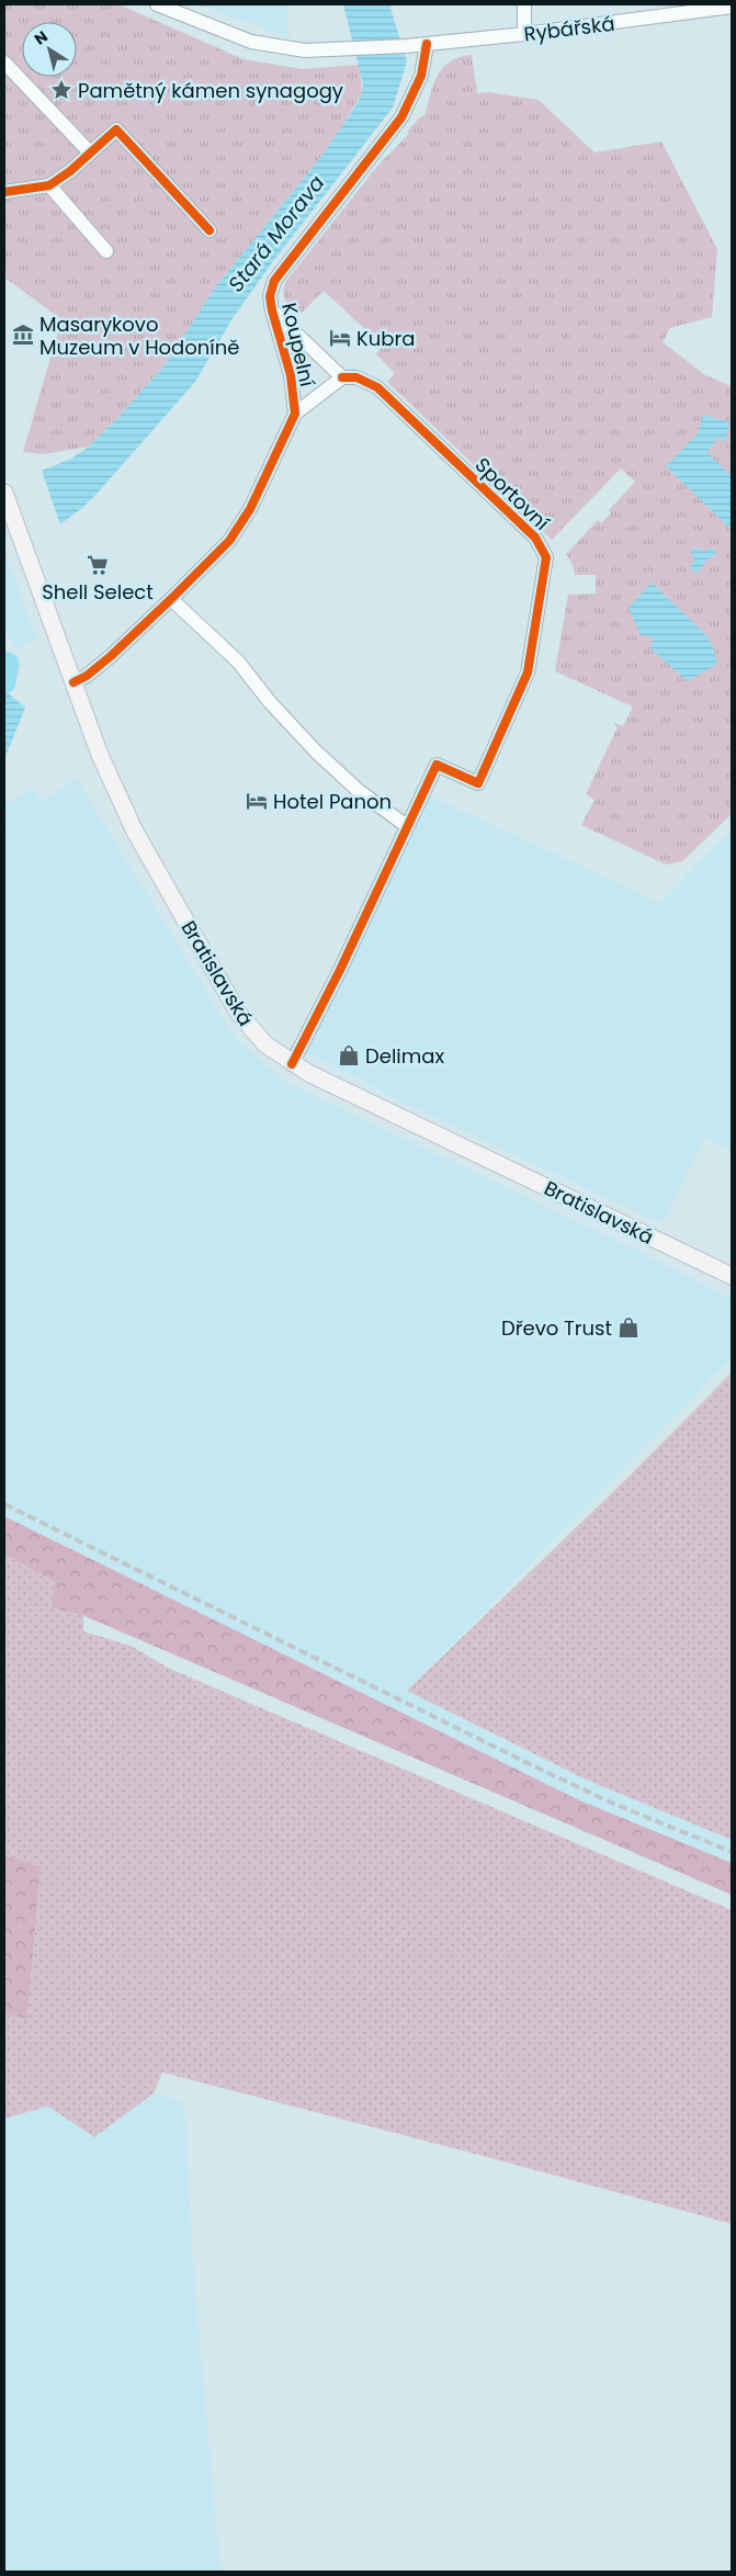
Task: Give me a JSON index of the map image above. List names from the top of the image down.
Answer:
{
  "streets": {
    "main road": ["Bratislavská"],
    "street": ["Rybářská", "Koupelní", "Sportovní"]
  },
  "crossings": [
    ["Rybářská", "Koupelní"],
    ["Koupelní", "Sportovní"],
    ["Koupelní", "Bratislavská"]
  ],
  "water": ["Stará Morava"],
  "places": {
    "place": ["Pamětný kámen synagogy"],
    "museum": ["Masarykovo Muzeum v Hodoníně"],
    "hotel": ["Kubra", "Hotel Panon"],
    "supermarket": ["Shell Select"],
    "shop": ["Delimax", "Dřevo Trust"]
  },
  "north": "top left"
}
